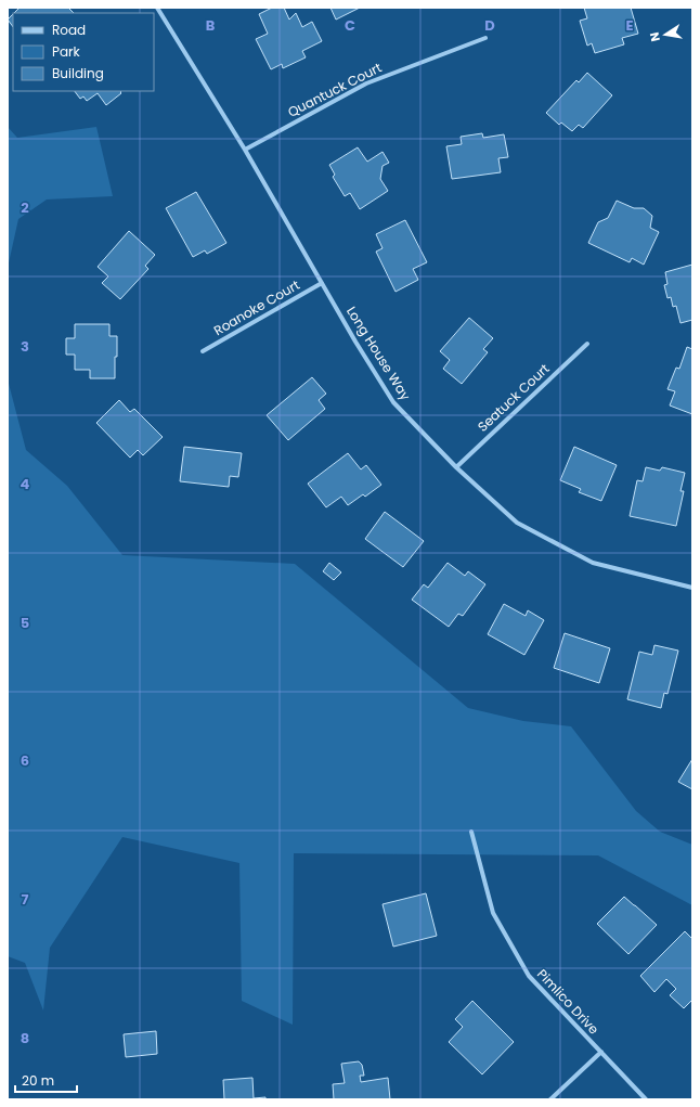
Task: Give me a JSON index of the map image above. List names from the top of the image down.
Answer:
{
  "streets": {
    "street": [
      "Quantuck Court",
      "Roanoke Court",
      "Long House Way",
      "Seatuck Court",
      "Pimlico Drive"
    ]
  },
  "crossings": [
    ["Quantuck Court", "Long House Way"],
    ["Roanoke Court", "Long House Way"],
    ["Long House Way", "Seatuck Court"]
  ],
  "legend": ["Road", "Park", "Building"],
  "scale_bar": "20 m",
  "north": "left",
  "grid": {
    "columns": [
      "B",
      "C",
      "D",
      "E"
    ],
    "rows": [
      "2",
      "3",
      "4",
      "5",
      "6",
      "7",
      "8"
    ]
  }
}
